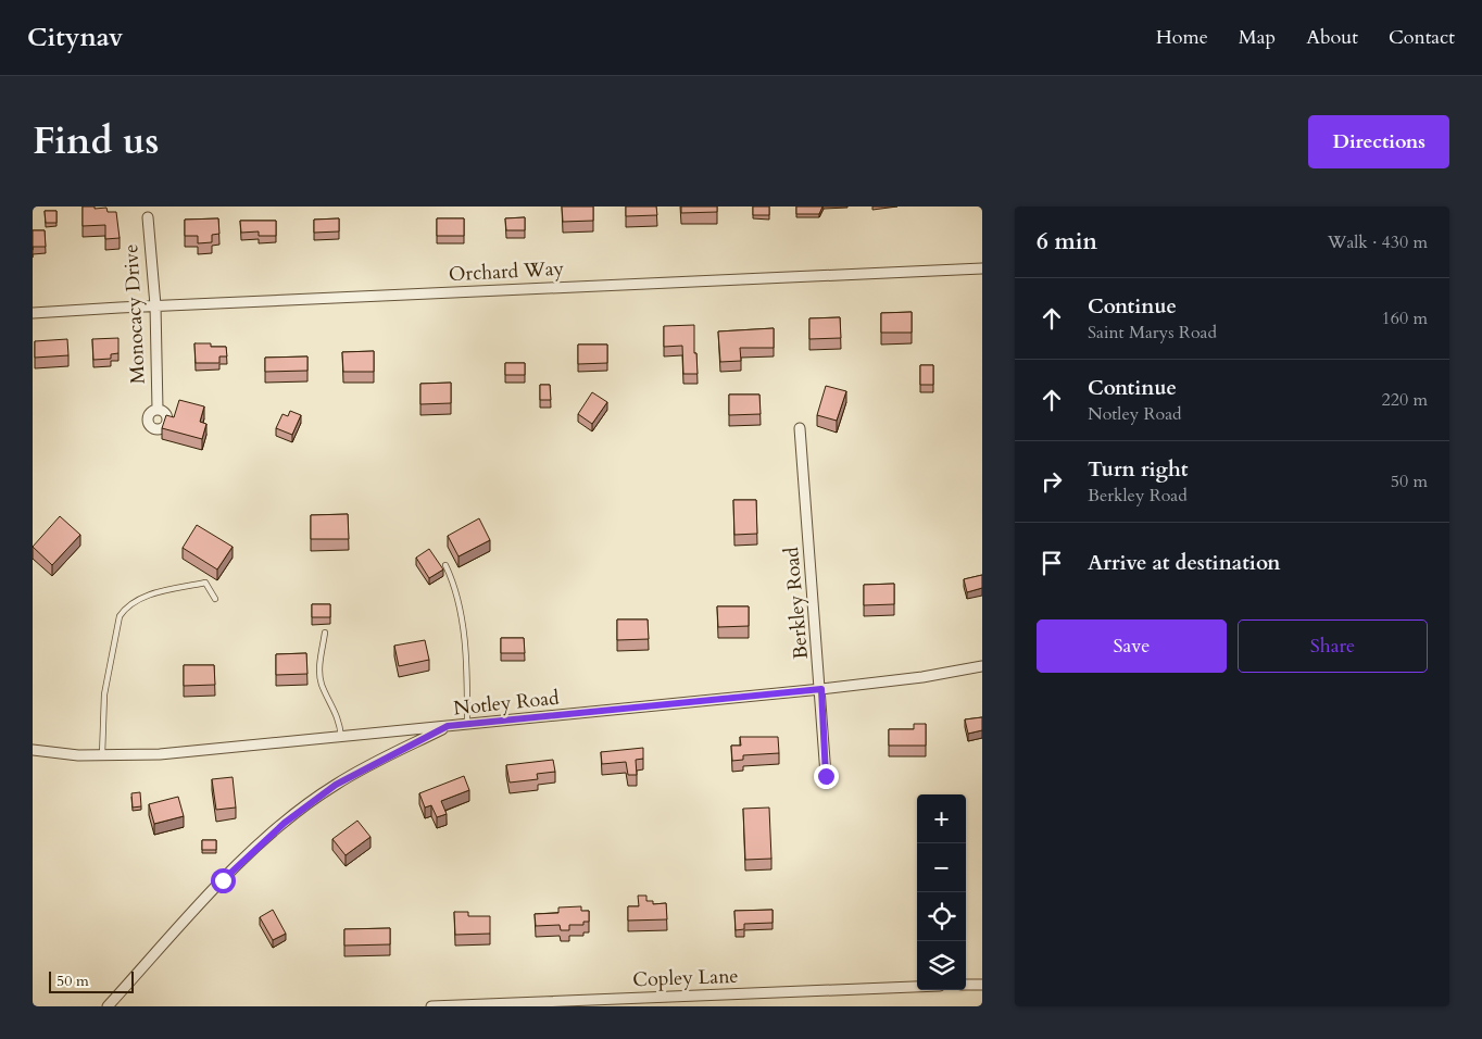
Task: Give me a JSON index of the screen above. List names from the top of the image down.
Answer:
{
  "streets": {
    "street": [
      "Orchard Way",
      "Monocacy Drive",
      "Berkley Road",
      "Notley Road",
      "Copley Lane"
    ]
  },
  "crossings": [
    ["Orchard Way", "Monocacy Drive"],
    ["Berkley Road", "Notley Road"]
  ],
  "scale_bar": "50 m",
  "page": {
    "header": "Citynav",
    "nav": [
      "Home",
      "Map",
      "About",
      "Contact"
    ],
    "title": "Find us",
    "buttons": [
      "Directions",
      ["Save", "Share"]
    ],
    "heading": ["6 min", "Walk · 430 m"],
    "list": [
      ["Continue", "Saint Marys Road", "160 m"],
      ["Continue", "Notley Road", "220 m"],
      ["Turn right", "Berkley Road", "50 m"],
      "Arrive at destination"
    ],
    "map_buttons": ["+", "−"],
    "scale": "50 m"
  }
}
